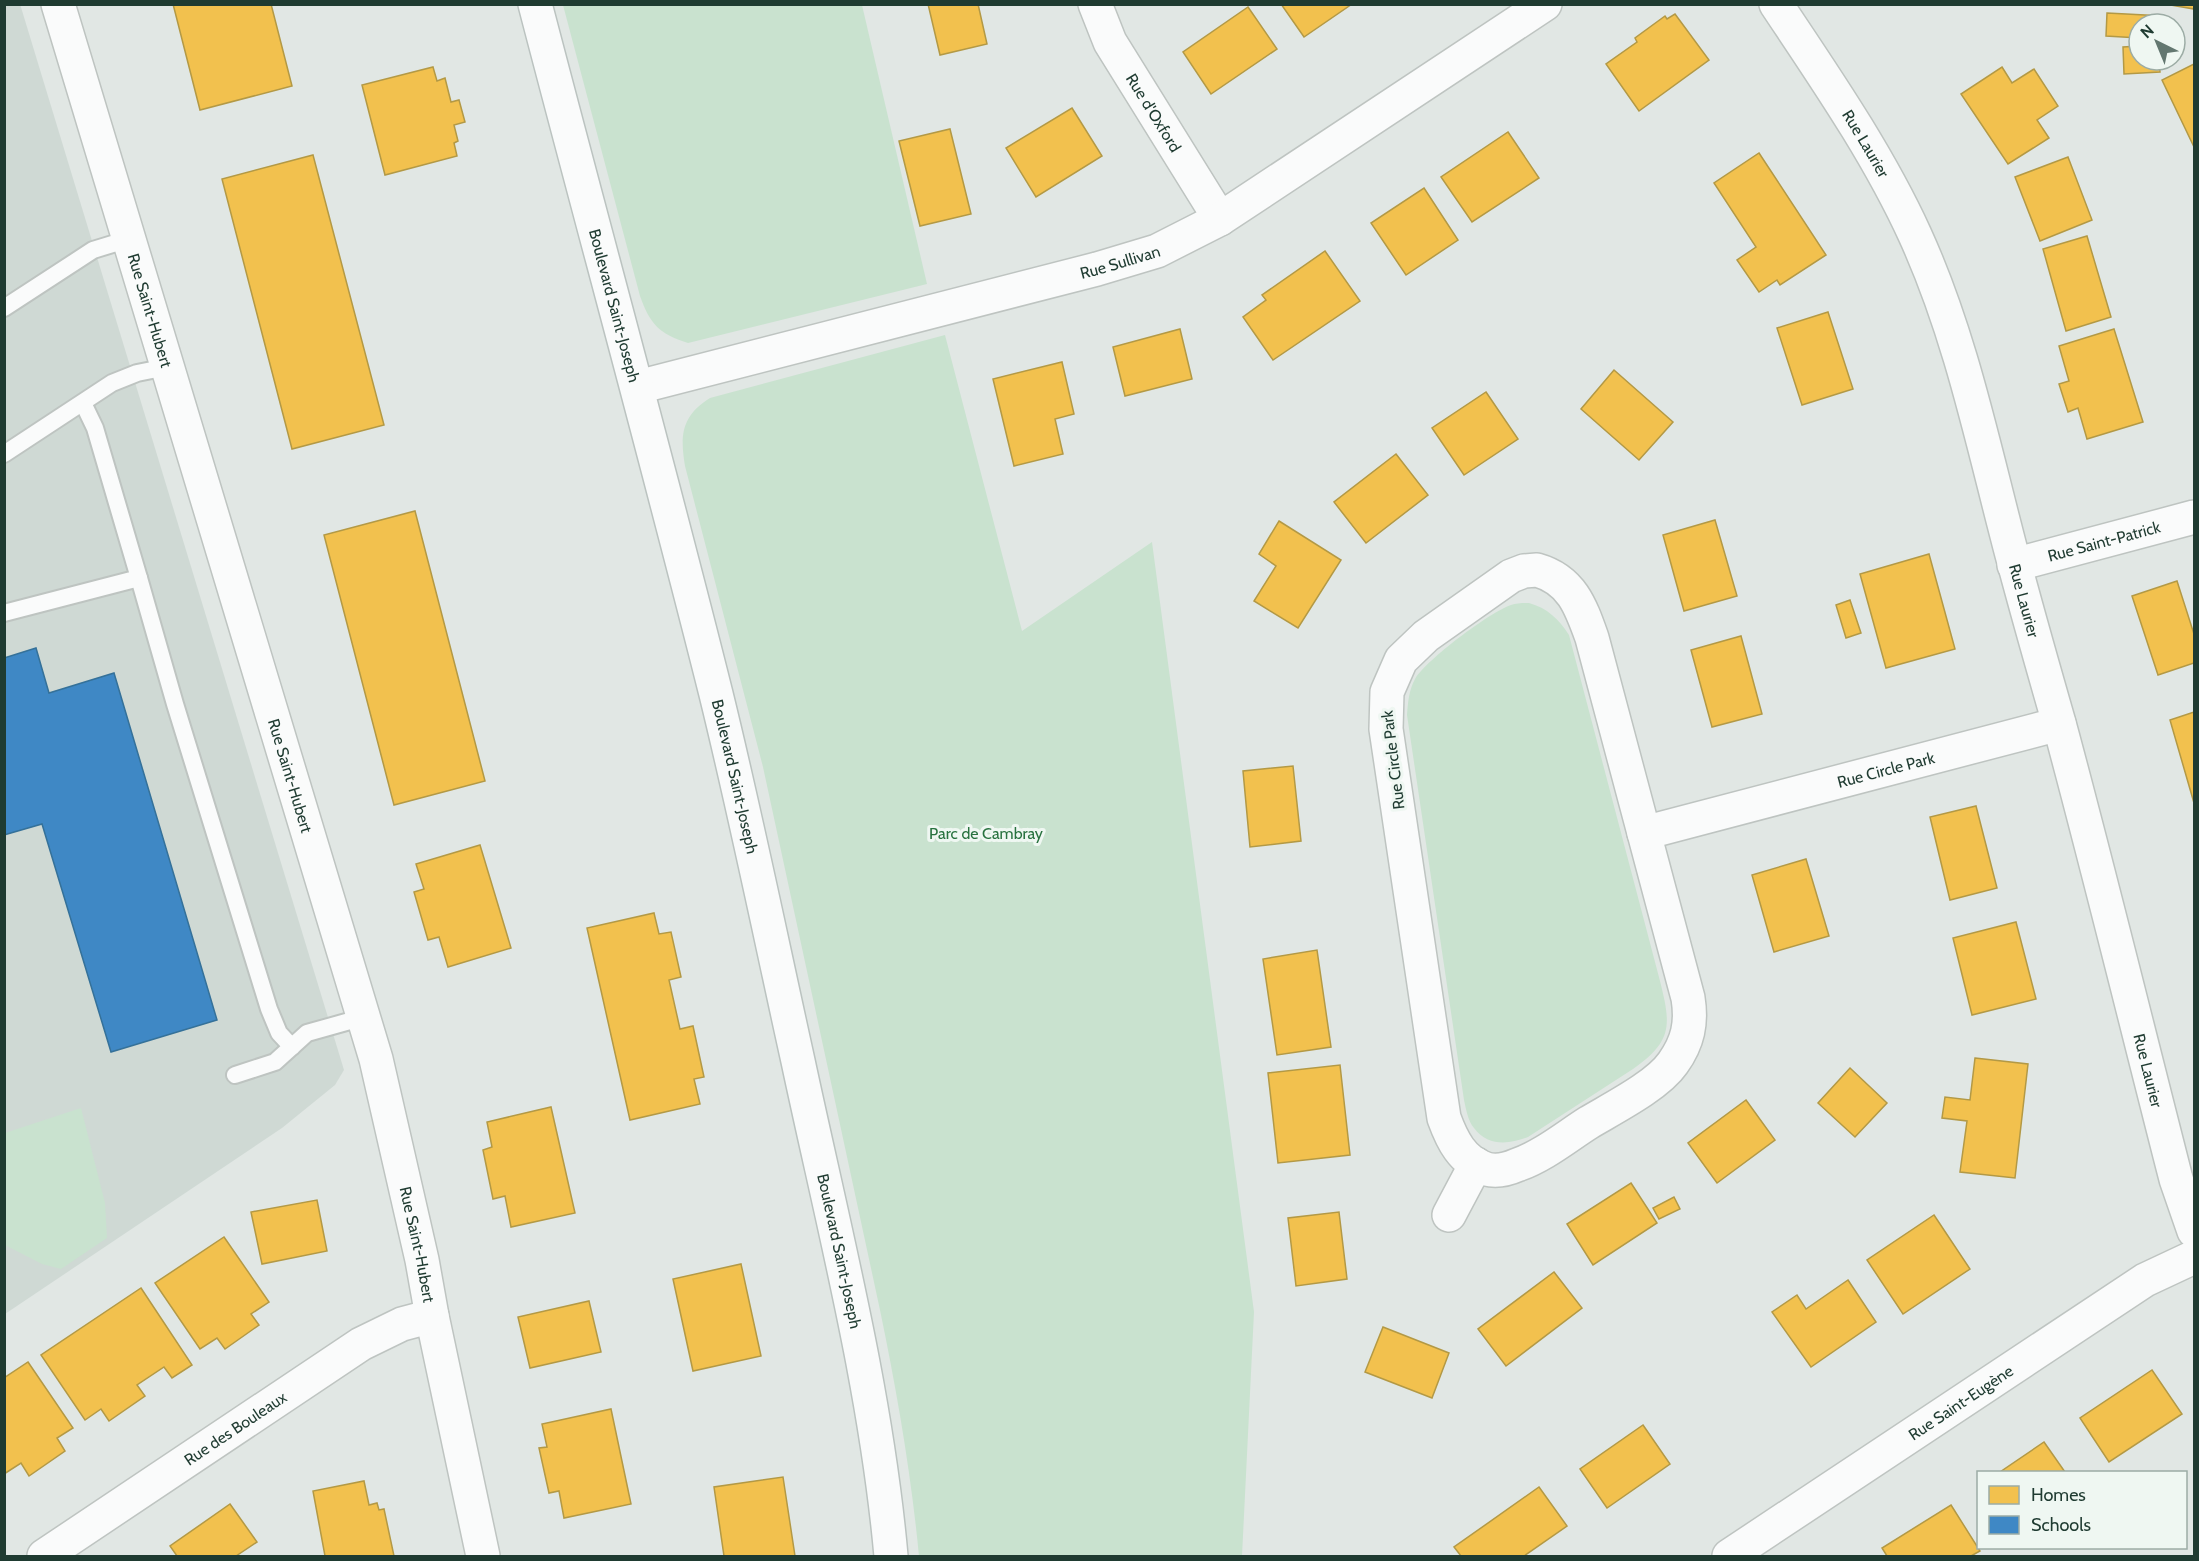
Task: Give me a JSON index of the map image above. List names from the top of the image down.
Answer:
{
  "streets": {
    "street": [
      "Rue d'Oxford",
      "Rue Laurier",
      "Rue Sullivan",
      "Boulevard Saint-Joseph",
      "Rue Saint-Hubert",
      "Rue Saint-Patrick",
      "Rue Circle Park",
      "Rue Saint-Eugène",
      "Rue des Bouleaux"
    ]
  },
  "crossings": [
    ["Rue d'Oxford", "Rue Sullivan"],
    ["Rue Laurier", "Rue Saint-Patrick"],
    ["Rue Laurier", "Rue Circle Park"],
    ["Rue Sullivan", "Boulevard Saint-Joseph"],
    ["Rue Saint-Hubert", "Rue des Bouleaux"]
  ],
  "parks": ["Parc de Cambray"],
  "legend": ["Homes", "Schools"],
  "north": "top left"
}
